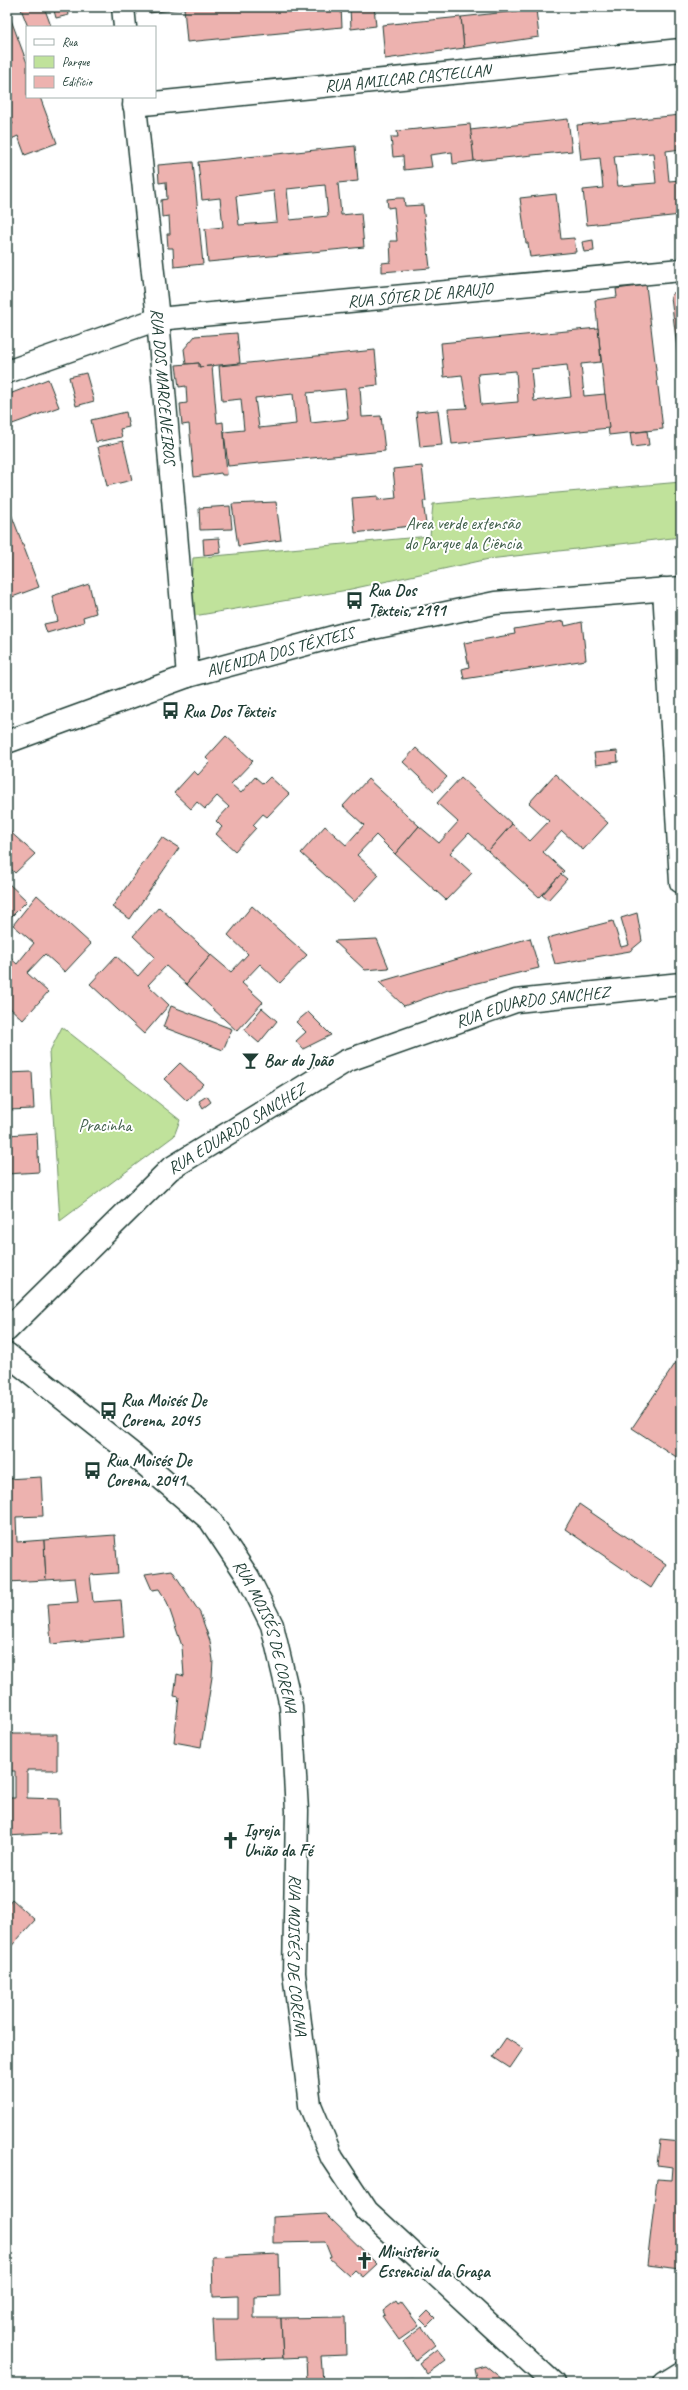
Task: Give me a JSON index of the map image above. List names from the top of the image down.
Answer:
{
  "streets": {
    "street": [
      "RUA AMILCAR CASTELLAN",
      "RUA SÓTER DE ARAUJO",
      "RUA DOS MARCENEIROS",
      "AVENIDA DOS TÊXTEIS",
      "RUA EDUARDO SANCHEZ",
      "RUA MOISÉS DE CORENA"
    ]
  },
  "crossings": [
    ["RUA AMILCAR CASTELLAN", "RUA DOS MARCENEIROS"],
    ["RUA SÓTER DE ARAUJO", "RUA DOS MARCENEIROS"],
    ["RUA DOS MARCENEIROS", "AVENIDA DOS TÊXTEIS"]
  ],
  "parks": ["Area verde extensão do Parque da Ciência", "Pracinha"],
  "places": {
    "bus stop": [
      "Rua Dos Têxteis, 2191",
      "Rua Dos Têxteis",
      "Rua Moisés De Corena, 2045",
      "Rua Moisés De Corena, 2041"
    ],
    "bar": ["Bar do João"],
    "church": ["Igreja União da Fé", "Ministerio Essencial da Graça"]
  },
  "legend": ["Rua", "Parque", "Edifício"]
}
